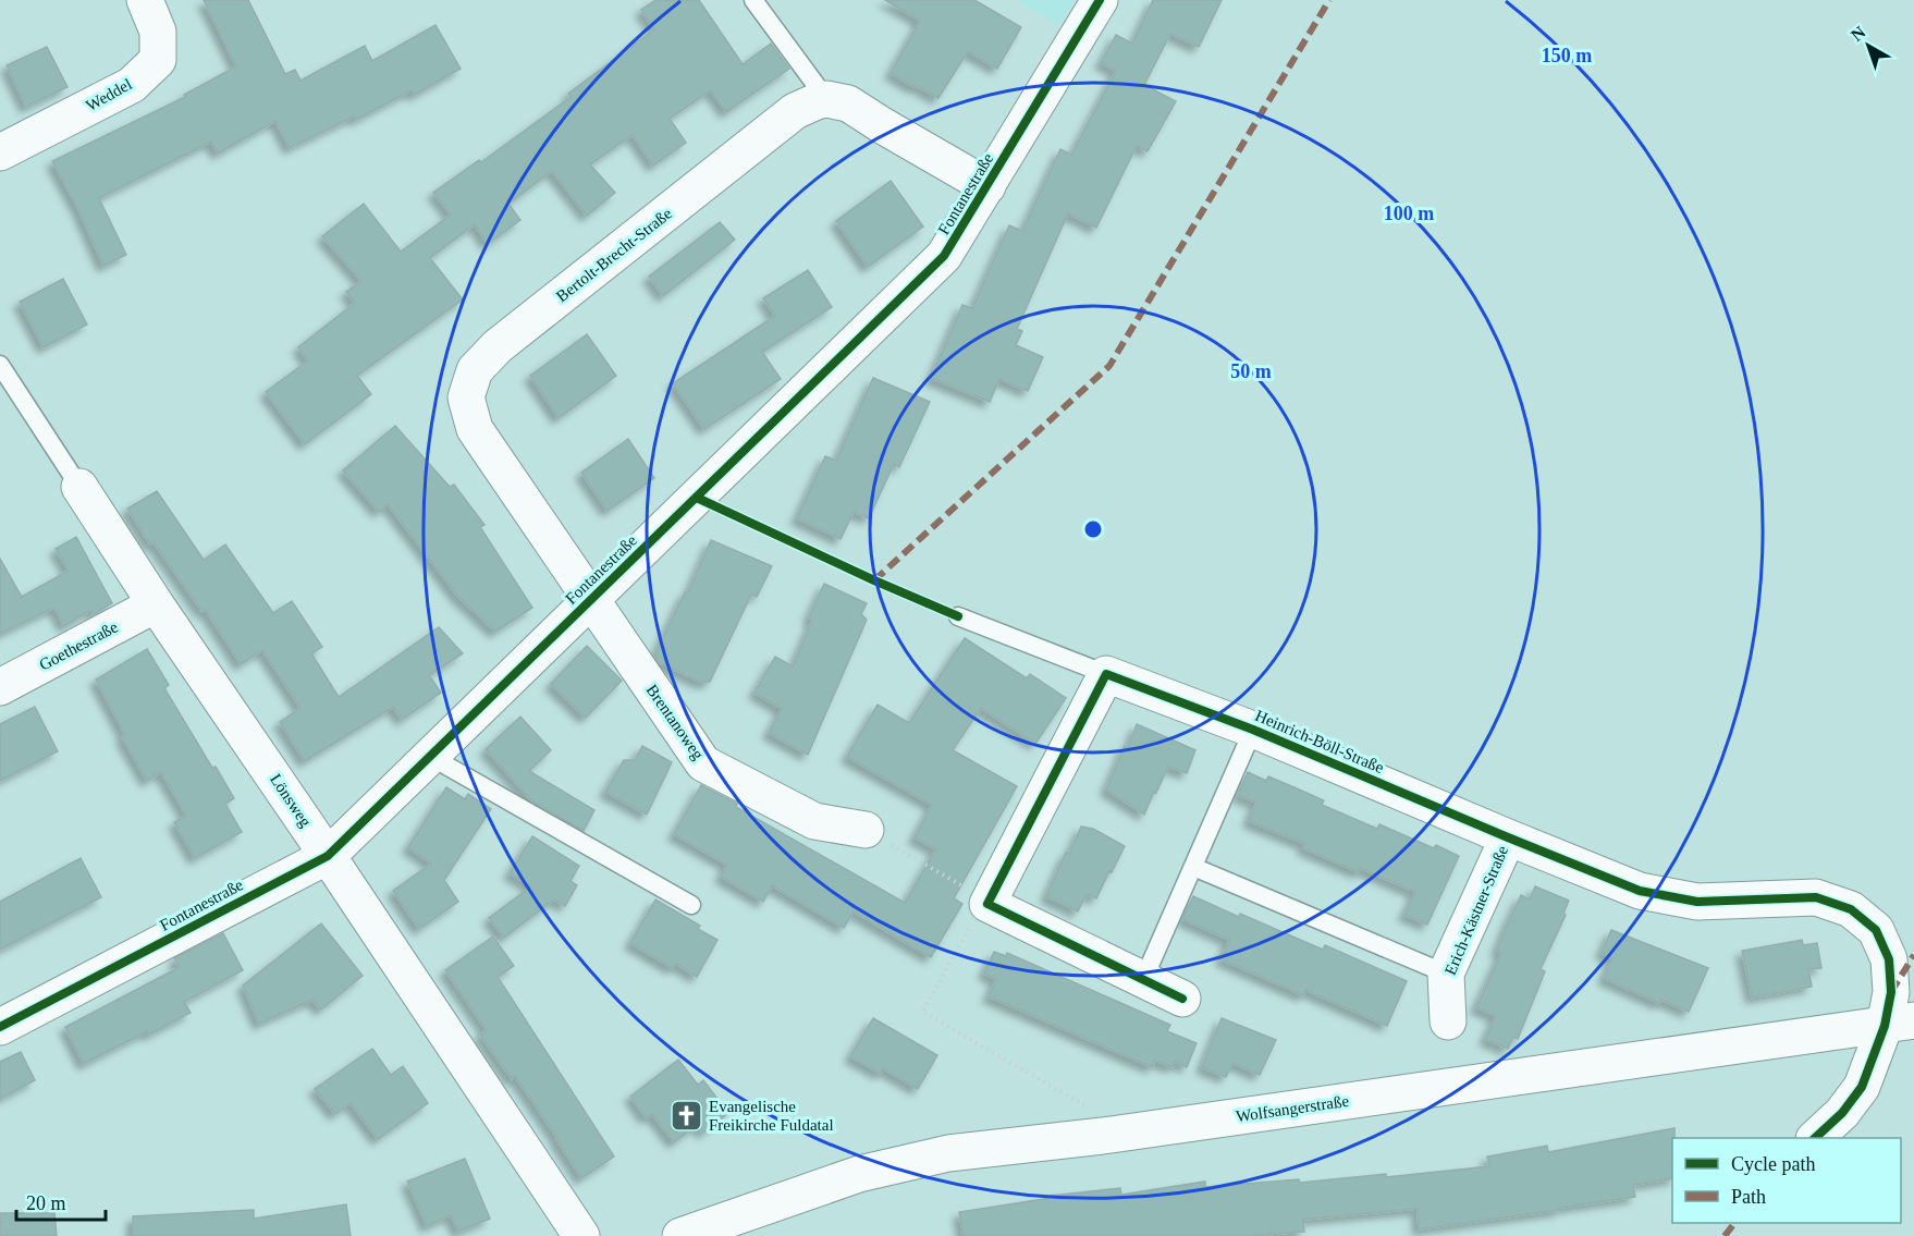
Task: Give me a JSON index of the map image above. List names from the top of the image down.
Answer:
{
  "streets": {
    "street": [
      "Weddel",
      "Fontanestraße",
      "Bertolt-Brecht-Straße",
      "Goethestraße",
      "Brentanoweg",
      "Heinrich-Böll-Straße",
      "Lönsweg",
      "Erich-Kästner-Straße",
      "Wolfsangerstraße"
    ]
  },
  "crossings": [
    ["Fontanestraße", "Bertolt-Brecht-Straße"],
    ["Fontanestraße", "Brentanoweg"],
    ["Fontanestraße", "Lönsweg"],
    ["Bertolt-Brecht-Straße", "Brentanoweg"],
    ["Goethestraße", "Lönsweg"],
    ["Heinrich-Böll-Straße", "Erich-Kästner-Straße"],
    ["Heinrich-Böll-Straße", "Wolfsangerstraße"]
  ],
  "places": {
    "church": ["Evangelische Freikirche Fuldatal"]
  },
  "legend": ["Cycle path", "Path"],
  "scale_bar": "20 m",
  "north": "top left",
  "rings": ["150 m", "100 m", "50 m"]
}
